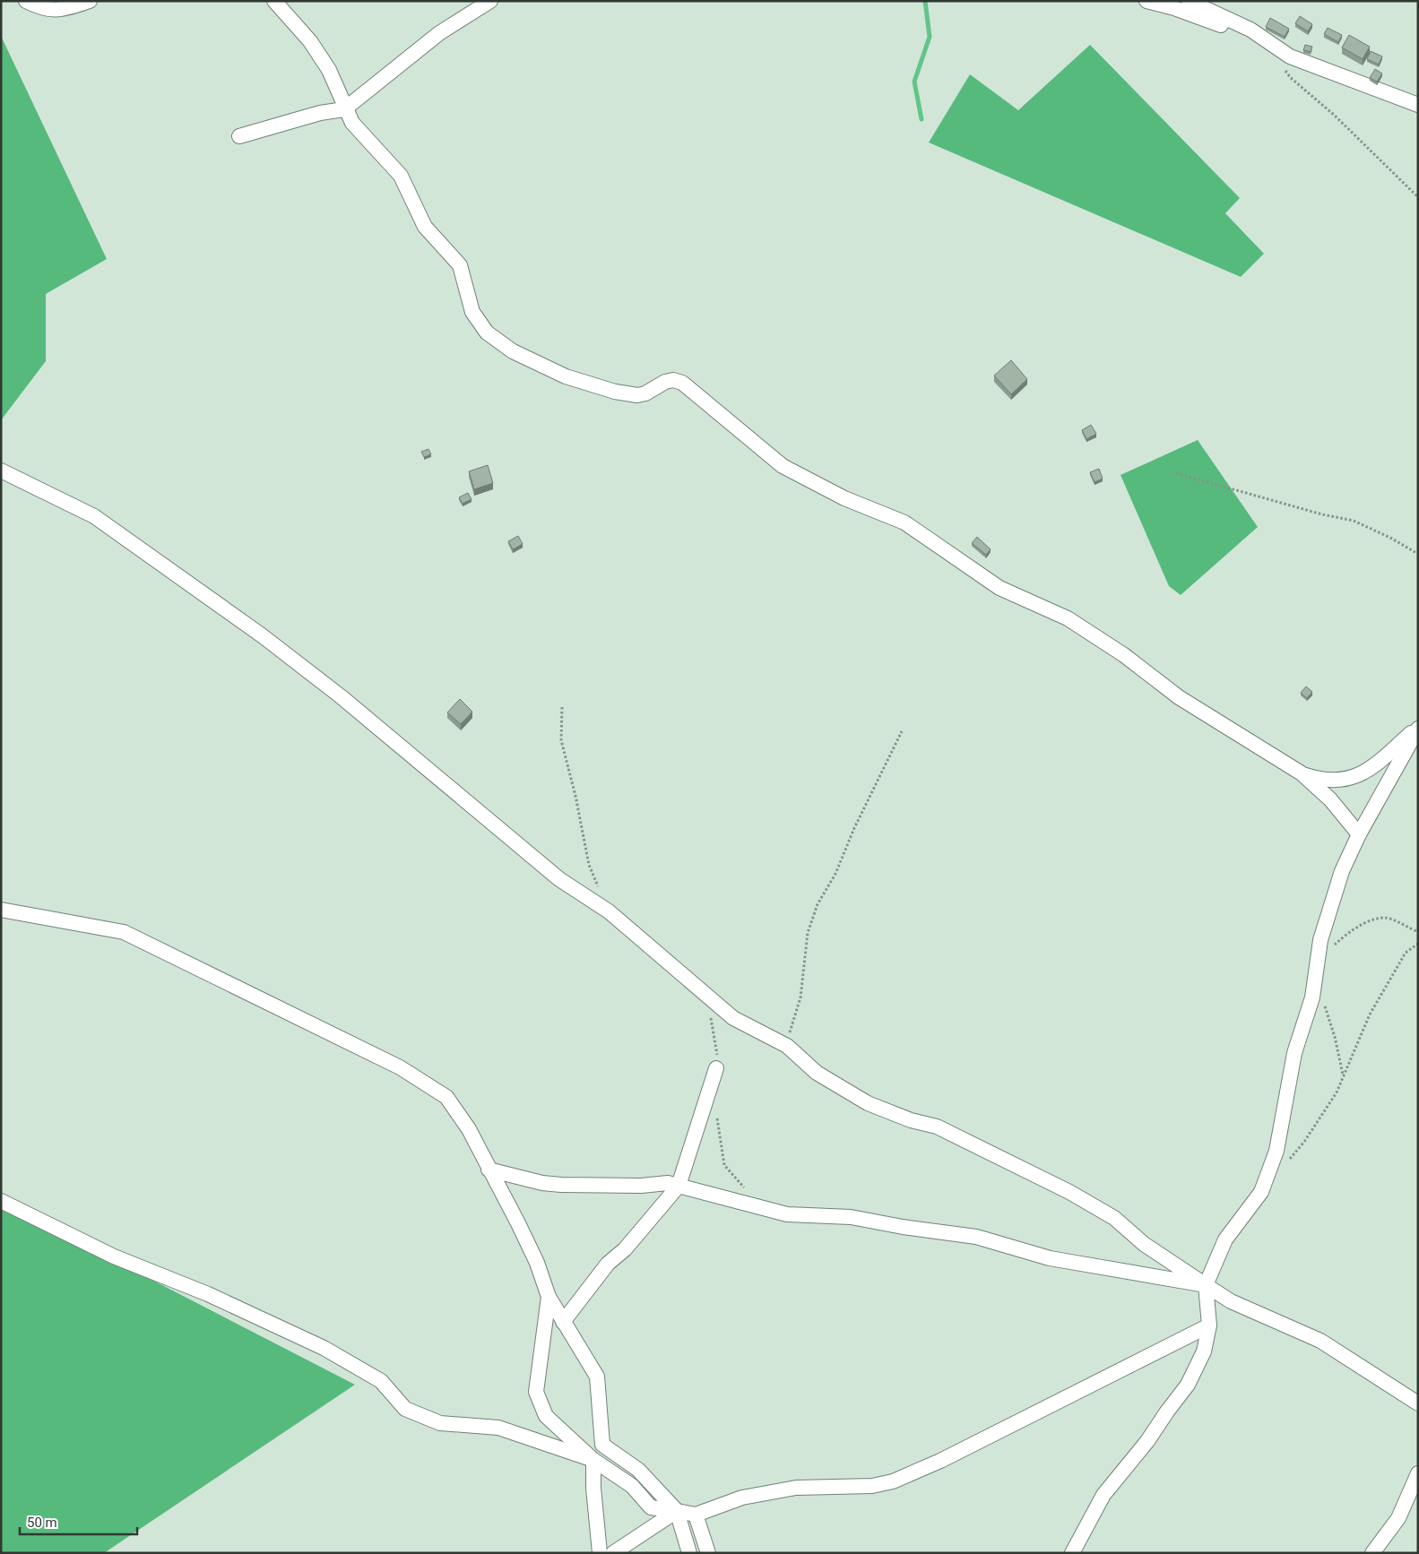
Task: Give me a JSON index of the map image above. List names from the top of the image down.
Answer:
{
  "scale_bar": "50 m"
}
